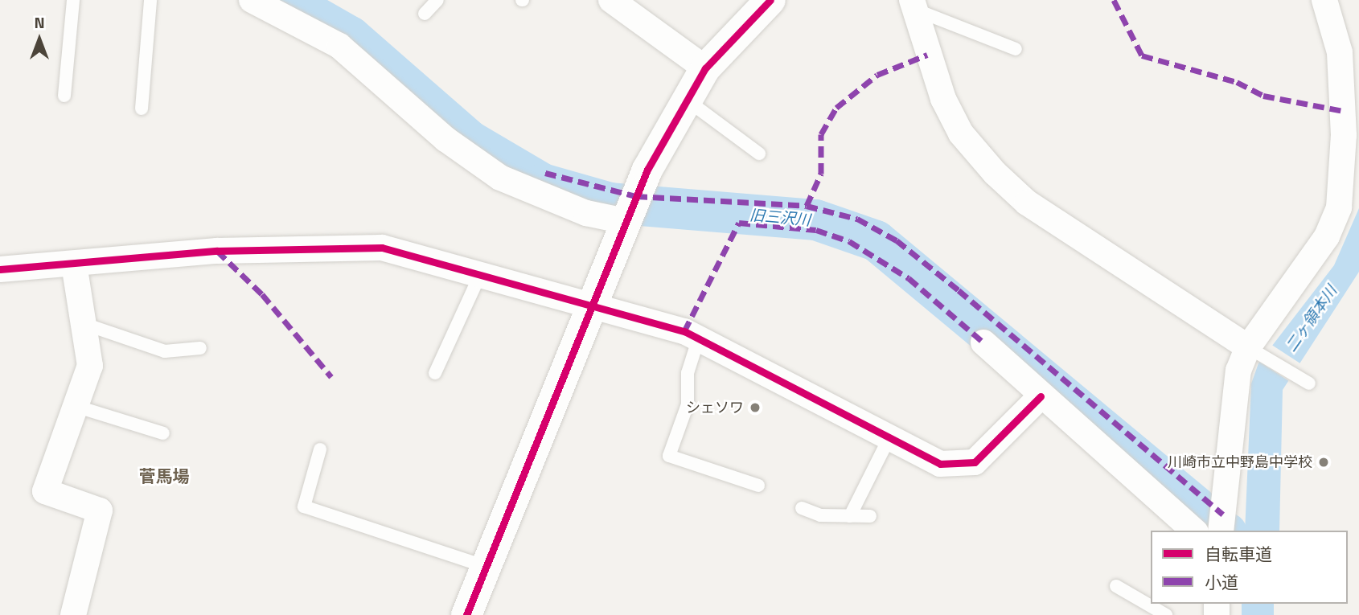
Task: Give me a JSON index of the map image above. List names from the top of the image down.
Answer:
{
  "districts": ["菅馬場"],
  "water": ["旧三沢川", "二ヶ領本川"],
  "places": ["シェソワ", "川崎市立中野島中学校"],
  "legend": ["自転車道", "小道"],
  "north": "top"
}
